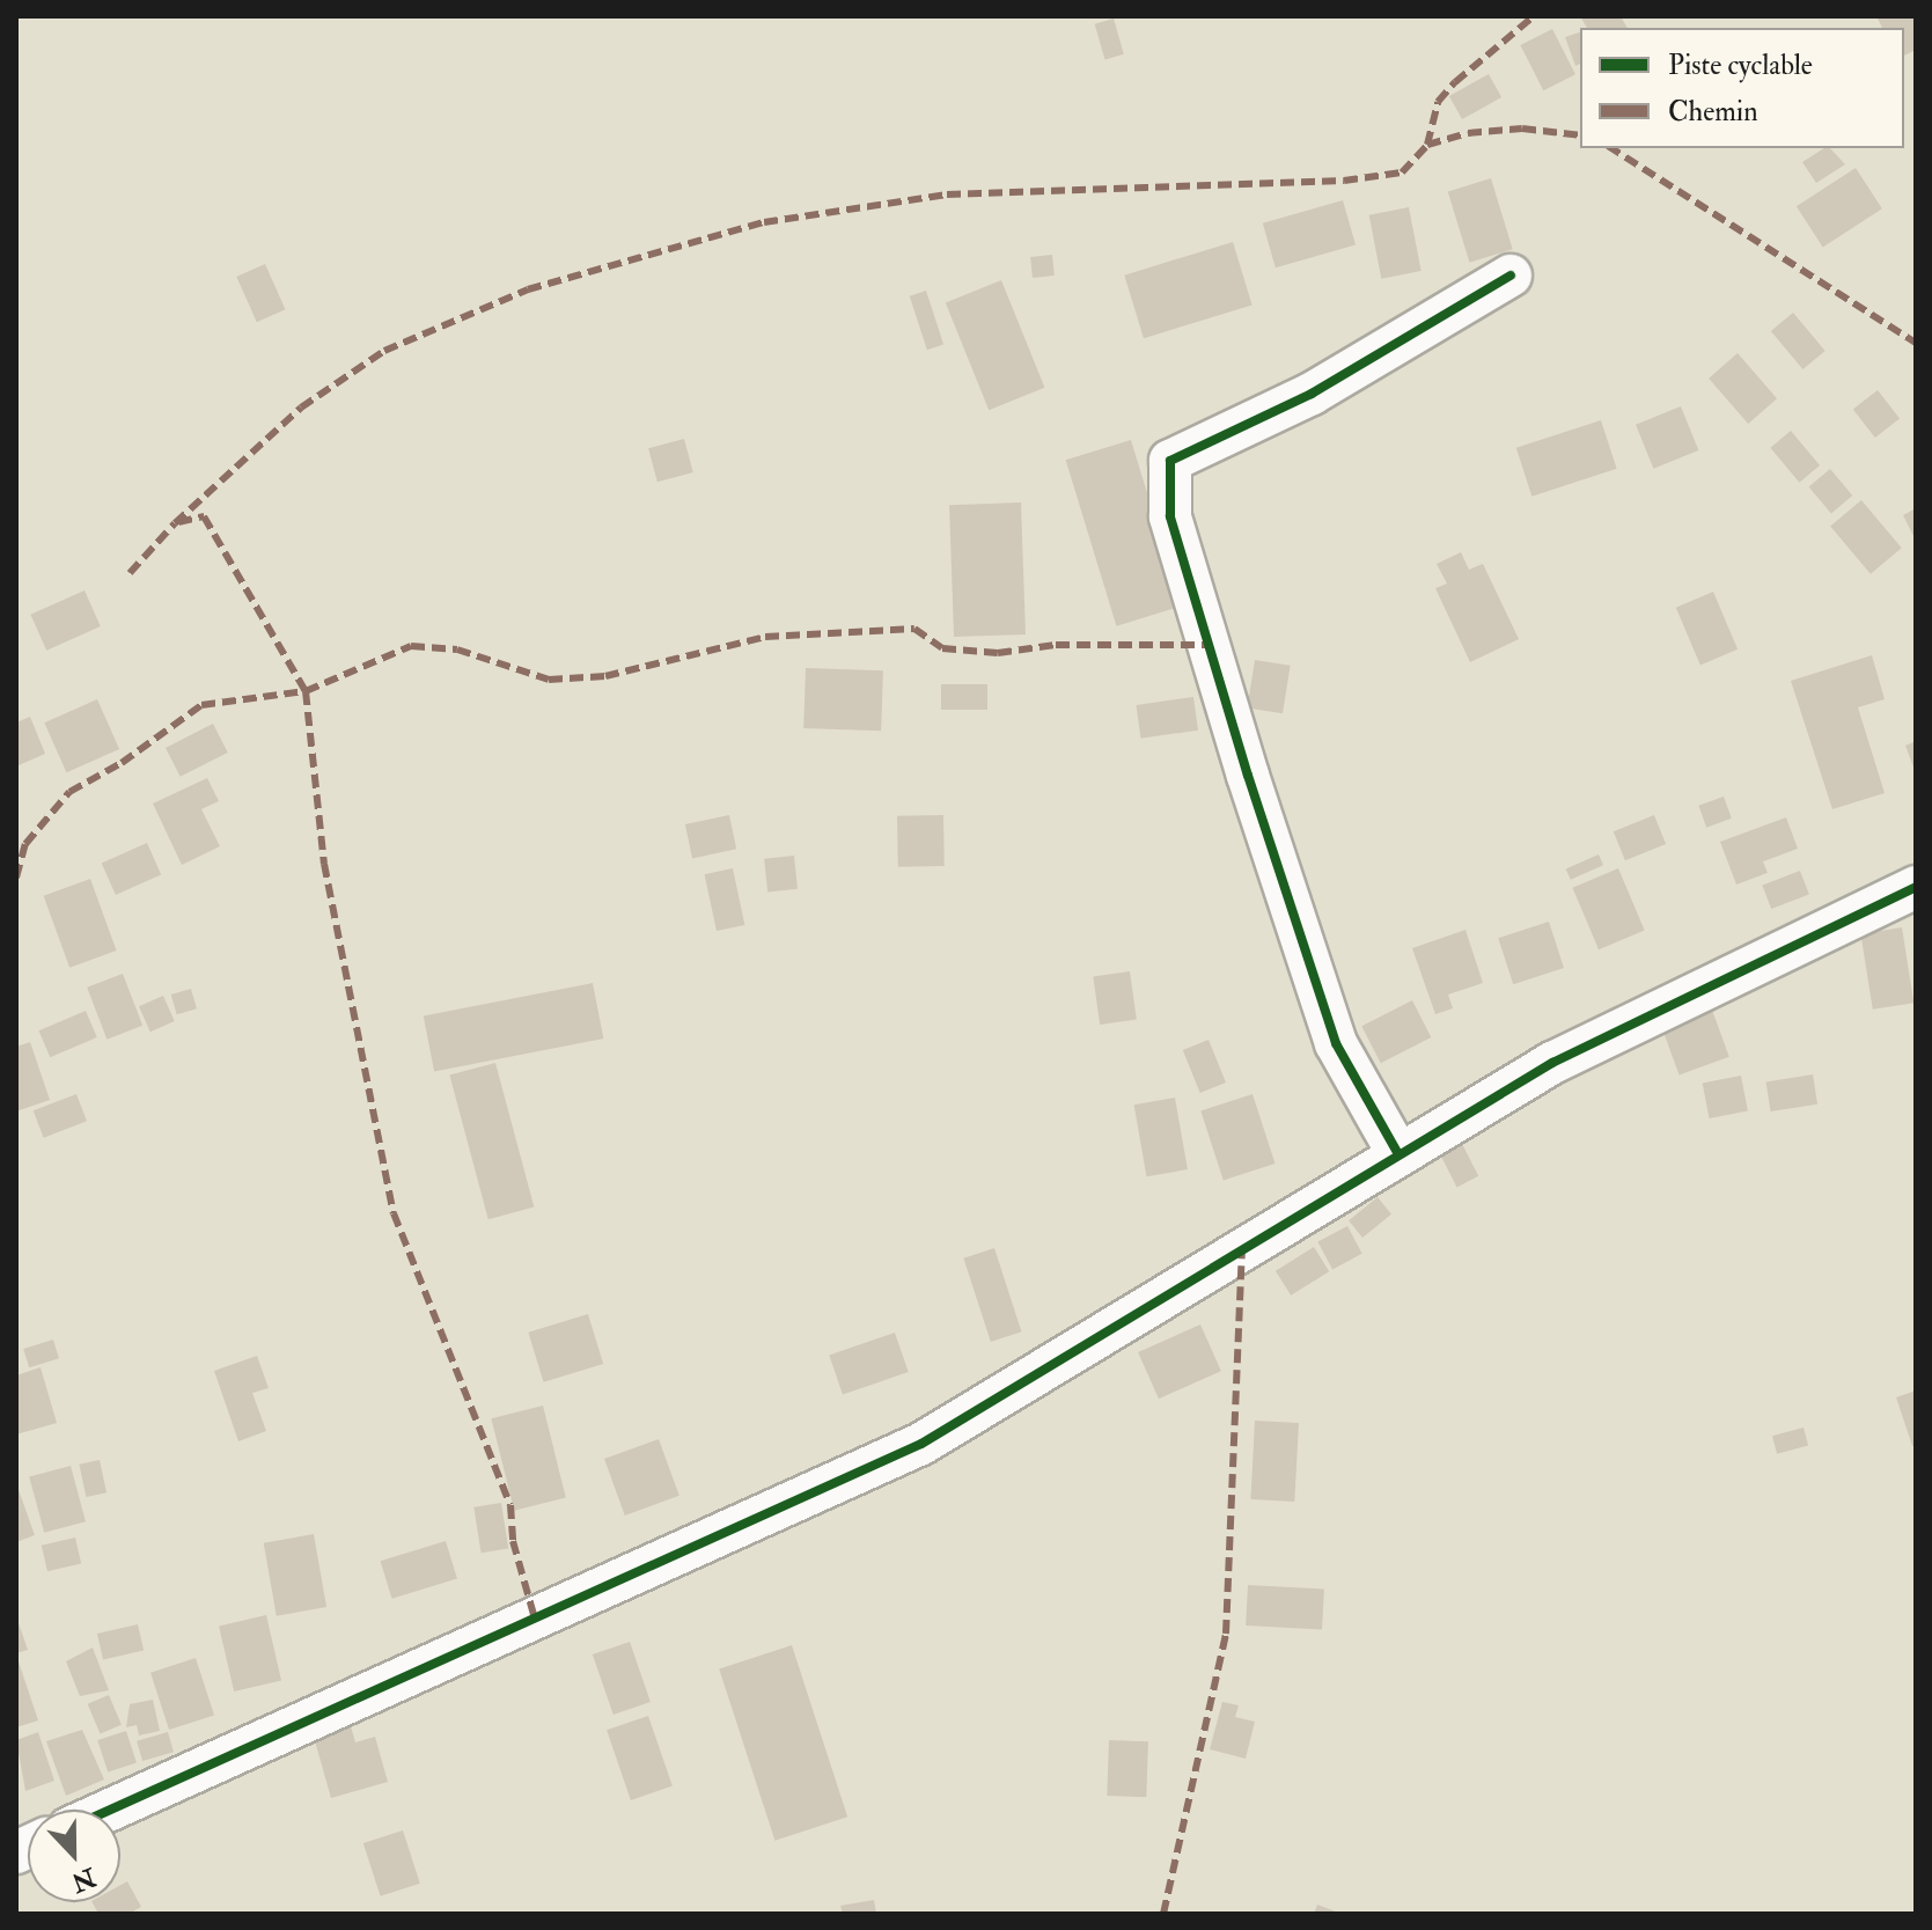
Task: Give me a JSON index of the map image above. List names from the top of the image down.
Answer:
{
  "legend": ["Piste cyclable", "Chemin"],
  "north": "bottom"
}
